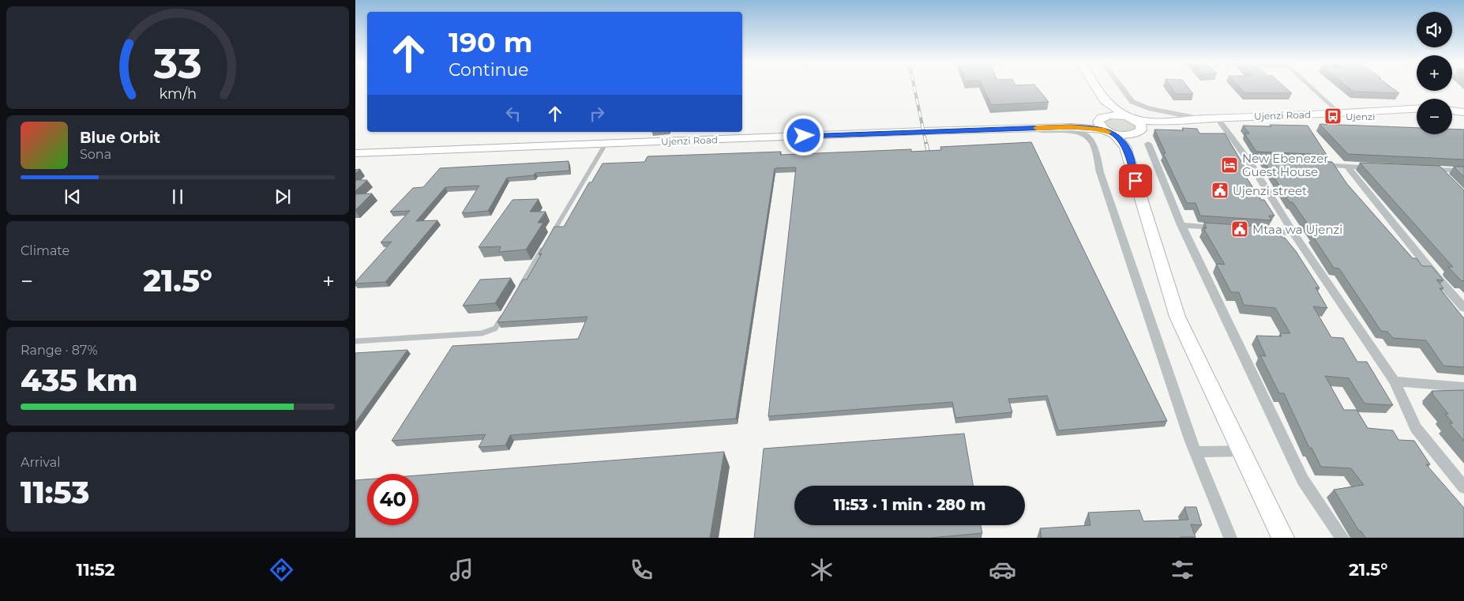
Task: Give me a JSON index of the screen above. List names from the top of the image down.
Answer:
{
  "streets": {
    "street": ["Ujenzi Road"]
  },
  "places": {
    "bus stop": ["Ujenzi"],
    "hotel": ["New Ebenezer Guest House"],
    "public building": ["Ujenzi street", "Mtaa wa Ujenzi"]
  },
  "page": {
    "map_buttons": ["+", "−"],
    "turn": ["190 m", "Continue"],
    "song": ["Blue Orbit", "Sona"],
    "tile": [
      "Climate",
      ["Range · 87%", "435 km"],
      ["Arrival", "11:53"]
    ],
    "heat": ["−", "21.5°", "+"],
    "limit": "40",
    "trip": "11:53 · 1 min · 280 m",
    "tabs": ["11:52", "21.5°"],
    "gauge": ["33", "km/h"]
  }
}
